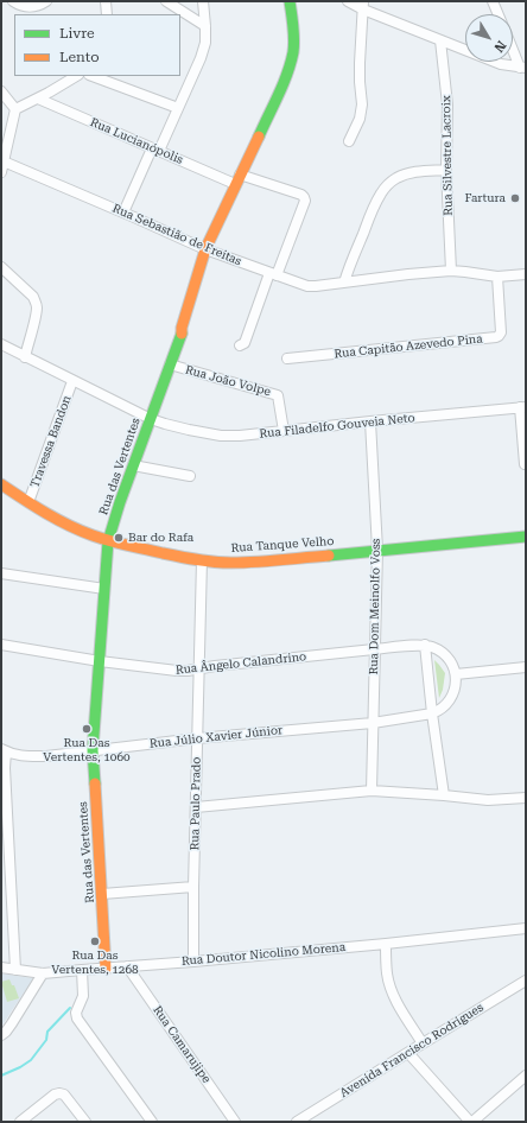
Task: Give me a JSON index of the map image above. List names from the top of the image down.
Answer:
{
  "streets": {
    "street": [
      "Rua Lucianópolis",
      "Rua Silvestre Lacroix",
      "Rua Sebastião de Freitas",
      "Rua Capitão Azevedo Pina",
      "Rua João Volpe",
      "Rua Filadelfo Gouveia Neto",
      "Travessa Bandon",
      "Rua das Vertentes",
      "Rua Tanque Velho",
      "Rua Dom Meinolfo Voss",
      "Rua Ângelo Calandrino",
      "Rua Júlio Xavier Júnior",
      "Rua Paulo Prado",
      "Rua Doutor Nicolino Morena",
      "Rua Camarujipe",
      "Avenida Francisco Rodrigues"
    ]
  },
  "crossings": [
    ["Rua Lucianópolis", "Rua Sebastião de Freitas"],
    ["Rua Lucianópolis", "Rua das Vertentes"],
    ["Rua Silvestre Lacroix", "Rua Sebastião de Freitas"],
    ["Rua Sebastião de Freitas", "Rua Capitão Azevedo Pina"],
    ["Rua Sebastião de Freitas", "Rua das Vertentes"],
    ["Rua João Volpe", "Rua Filadelfo Gouveia Neto"],
    ["Rua João Volpe", "Rua das Vertentes"],
    ["Rua Filadelfo Gouveia Neto", "Travessa Bandon"],
    ["Rua Filadelfo Gouveia Neto", "Rua das Vertentes"],
    ["Rua Filadelfo Gouveia Neto", "Rua Dom Meinolfo Voss"],
    ["Travessa Bandon", "Rua Tanque Velho"],
    ["Rua das Vertentes", "Rua Tanque Velho"],
    ["Rua das Vertentes", "Rua Ângelo Calandrino"],
    ["Rua das Vertentes", "Rua Júlio Xavier Júnior"],
    ["Rua das Vertentes", "Rua Doutor Nicolino Morena"],
    ["Rua Tanque Velho", "Rua Dom Meinolfo Voss"],
    ["Rua Tanque Velho", "Rua Paulo Prado"],
    ["Rua Dom Meinolfo Voss", "Rua Ângelo Calandrino"],
    ["Rua Dom Meinolfo Voss", "Rua Júlio Xavier Júnior"],
    ["Rua Ângelo Calandrino", "Rua Paulo Prado"],
    ["Rua Júlio Xavier Júnior", "Rua Paulo Prado"],
    ["Rua Paulo Prado", "Rua Doutor Nicolino Morena"],
    ["Rua Doutor Nicolino Morena", "Rua Camarujipe"]
  ],
  "places": [
    "Fartura",
    "Bar do Rafa",
    "Rua Das Vertentes, 1060",
    "Rua Das Vertentes, 1268"
  ],
  "legend": ["Livre", "Lento"],
  "north": "bottom right"
}
